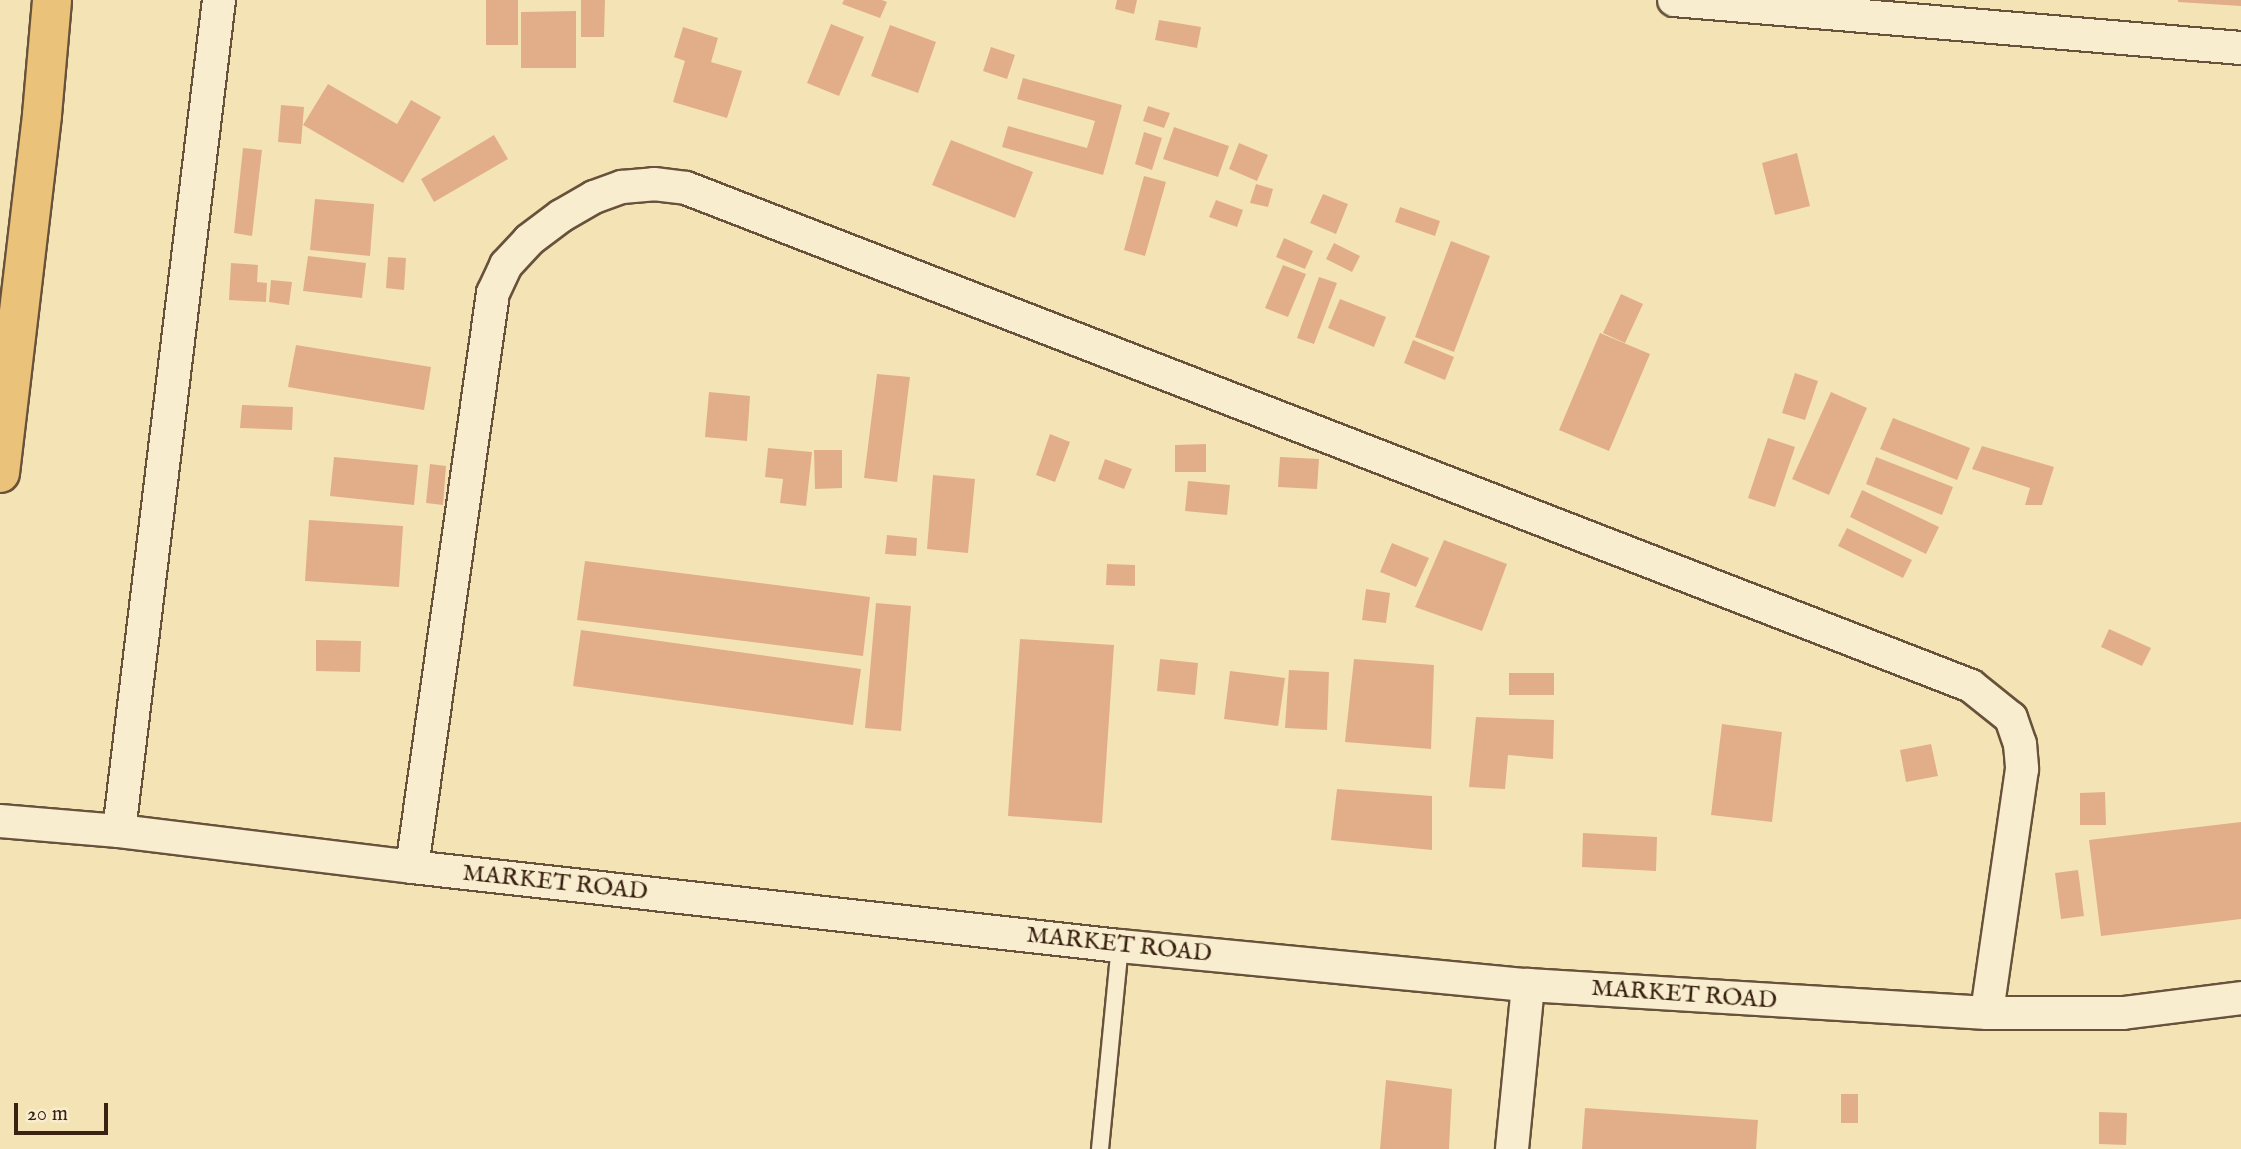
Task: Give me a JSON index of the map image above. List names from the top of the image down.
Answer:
{
  "streets": {
    "street": ["MARKET ROAD"]
  },
  "scale_bar": "20 m"
}
